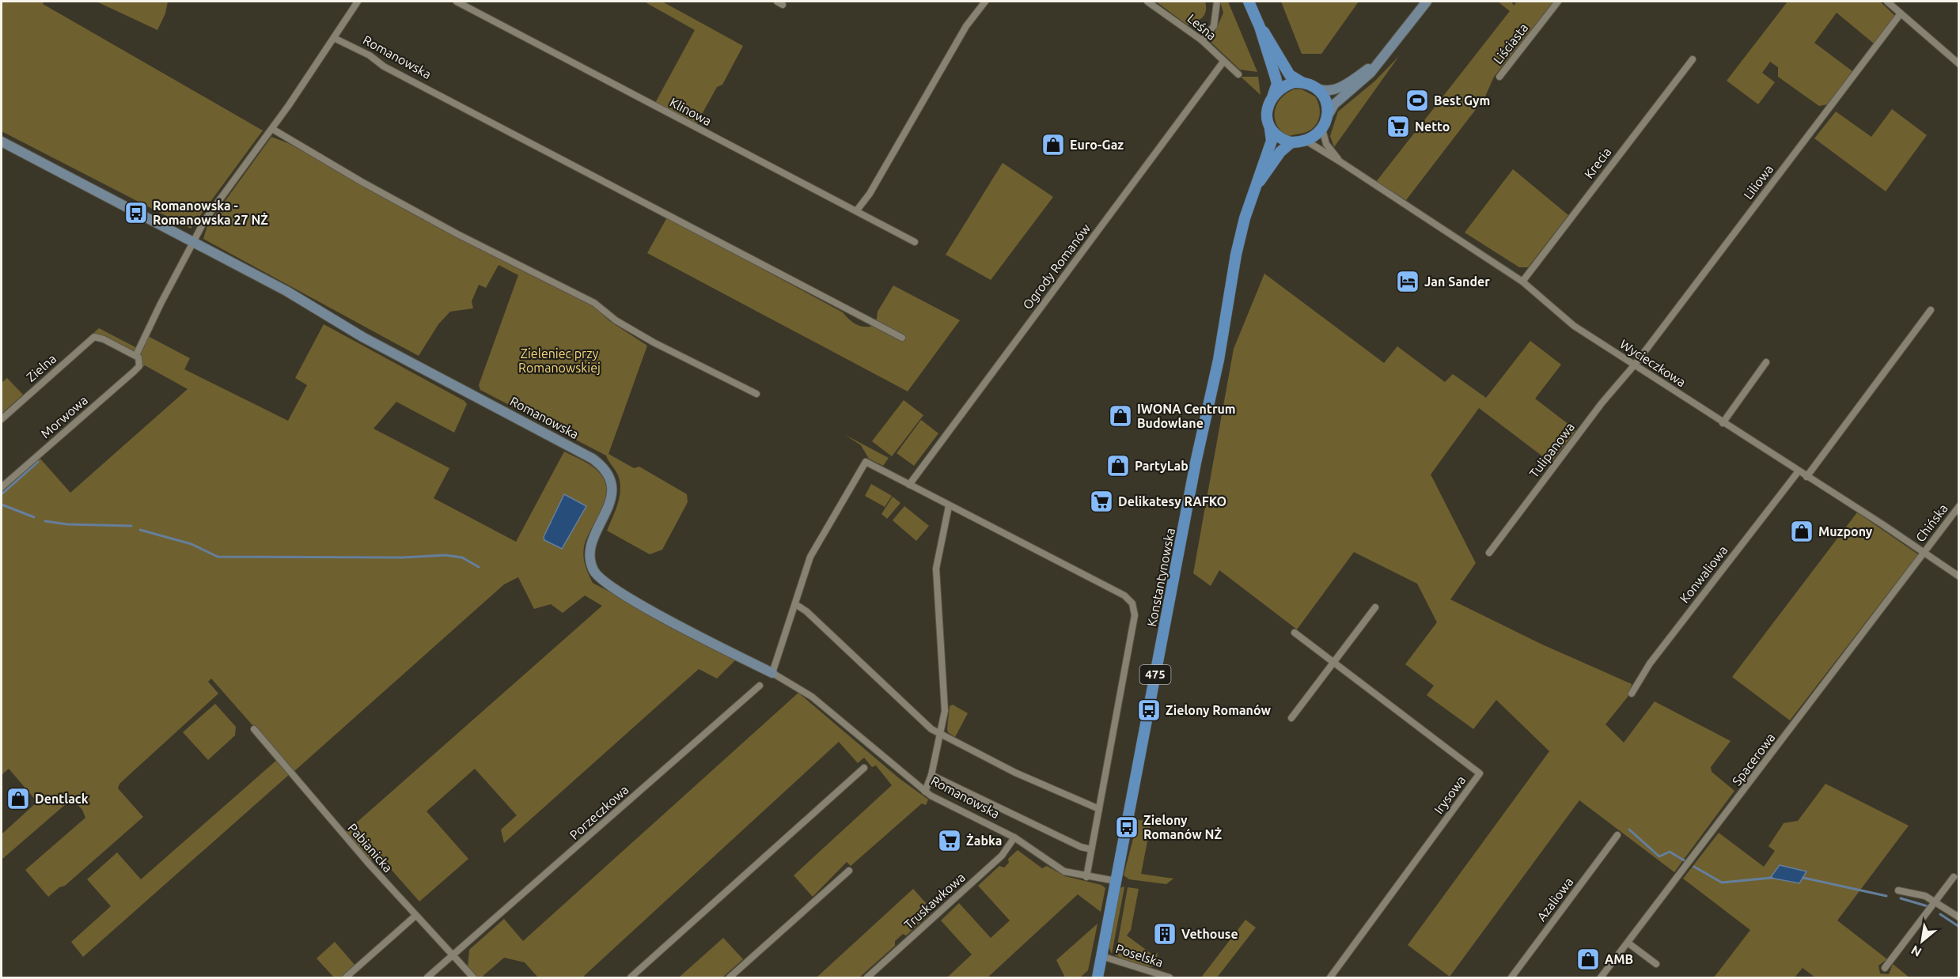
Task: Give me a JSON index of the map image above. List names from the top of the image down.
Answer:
{
  "streets": {
    "main road": ["Konstantynowska", "475"],
    "street": [
      "Leśna",
      "Liściasta",
      "Romanowska",
      "Klinowa",
      "Krecia",
      "Liliowa",
      "Ogrody Romanów",
      "Wycieczkowa",
      "Zielna",
      "Morwowa",
      "Tulipanowa",
      "Chińska",
      "Konwaliowa",
      "Spacerowa",
      "Irysowa",
      "Porzeczkowa",
      "Pabianicka",
      "Azaliowa",
      "Truskawkowa",
      "Poselska"
    ]
  },
  "crossings": [
    ["Leśna", "Ogrody Romanów"],
    ["Romanowska", "Morwowa"],
    ["Romanowska", "Konstantynowska"],
    ["Romanowska", "Truskawkowa"],
    ["Krecia", "Wycieczkowa"],
    ["Liliowa", "Wycieczkowa"],
    ["Liliowa", "Tulipanowa"],
    ["Wycieczkowa", "Tulipanowa"],
    ["Wycieczkowa", "Chińska"],
    ["Wycieczkowa", "Konwaliowa"],
    ["Wycieczkowa", "Konstantynowska"],
    ["Wycieczkowa", "475"],
    ["Wycieczkowa", "Spacerowa"],
    ["Zielna", "Morwowa"],
    ["Chińska", "Spacerowa"],
    ["Konstantynowska", "475"],
    ["Konstantynowska", "Poselska"],
    ["Porzeczkowa", "Pabianicka"]
  ],
  "parks": ["Zieleniec przy Romanowskiej"],
  "places": {
    "sports": ["Best Gym"],
    "supermarket": ["Netto", "Delikatesy RAFKO", "Żabka"],
    "shop": [
      "Euro-Gaz",
      "IWONA Centrum Budowlane",
      "PartyLab",
      "Muzpony",
      "Dentlack",
      "AMB"
    ],
    "bus stop": ["Romanowska - Romanowska 27 NŻ", "Zielony Romanów", "Zielony Romanów NŻ"],
    "hotel": ["Jan Sander"],
    "building": ["Vethouse"]
  },
  "north": "bottom left"
}
